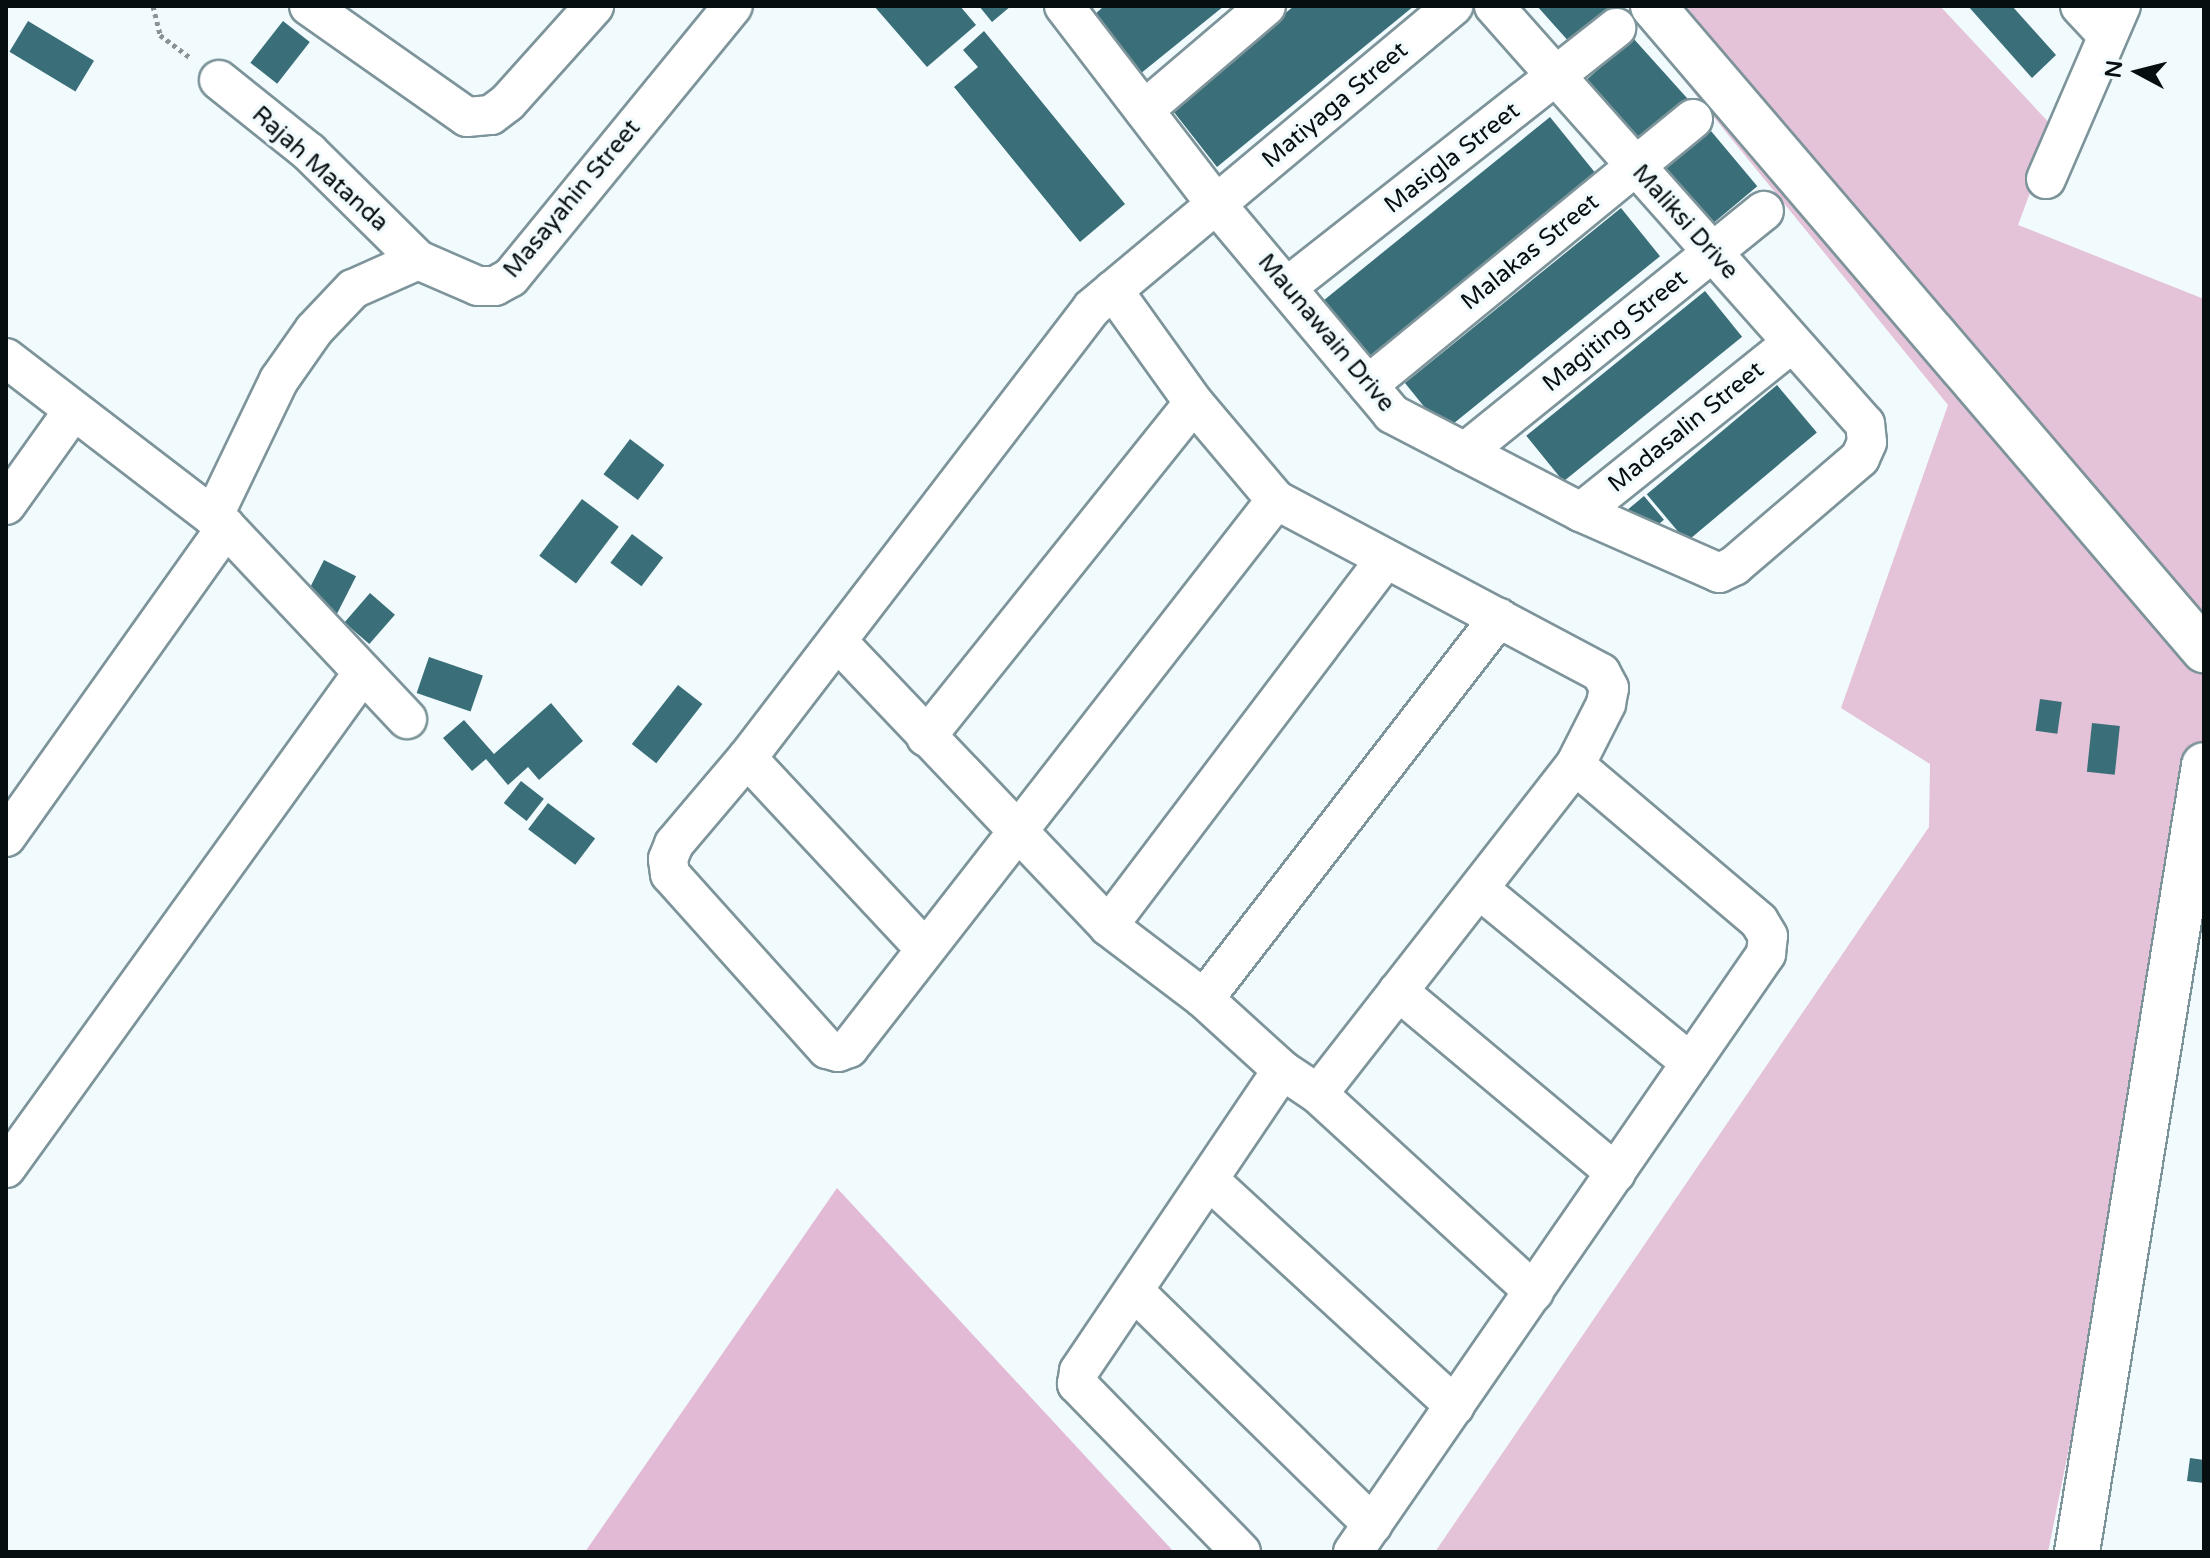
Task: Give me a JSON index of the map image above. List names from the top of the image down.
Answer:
{
  "streets": {
    "street": [
      "Matiyaga Street",
      "Masigla Street",
      "Rajah Matanda",
      "Masayahin Street",
      "Maliksi Drive",
      "Malakas Street",
      "Magiting Street",
      "Maunawain Drive",
      "Madasalin Street"
    ]
  },
  "crossings": [
    ["Matiyaga Street", "Maunawain Drive"],
    ["Masigla Street", "Maliksi Drive"],
    ["Masigla Street", "Maunawain Drive"],
    ["Rajah Matanda", "Masayahin Street"],
    ["Maliksi Drive", "Malakas Street"],
    ["Maliksi Drive", "Magiting Street"],
    ["Maliksi Drive", "Maunawain Drive"],
    ["Maliksi Drive", "Madasalin Street"],
    ["Malakas Street", "Maunawain Drive"],
    ["Magiting Street", "Maunawain Drive"],
    ["Maunawain Drive", "Madasalin Street"]
  ],
  "north": "left"
}
